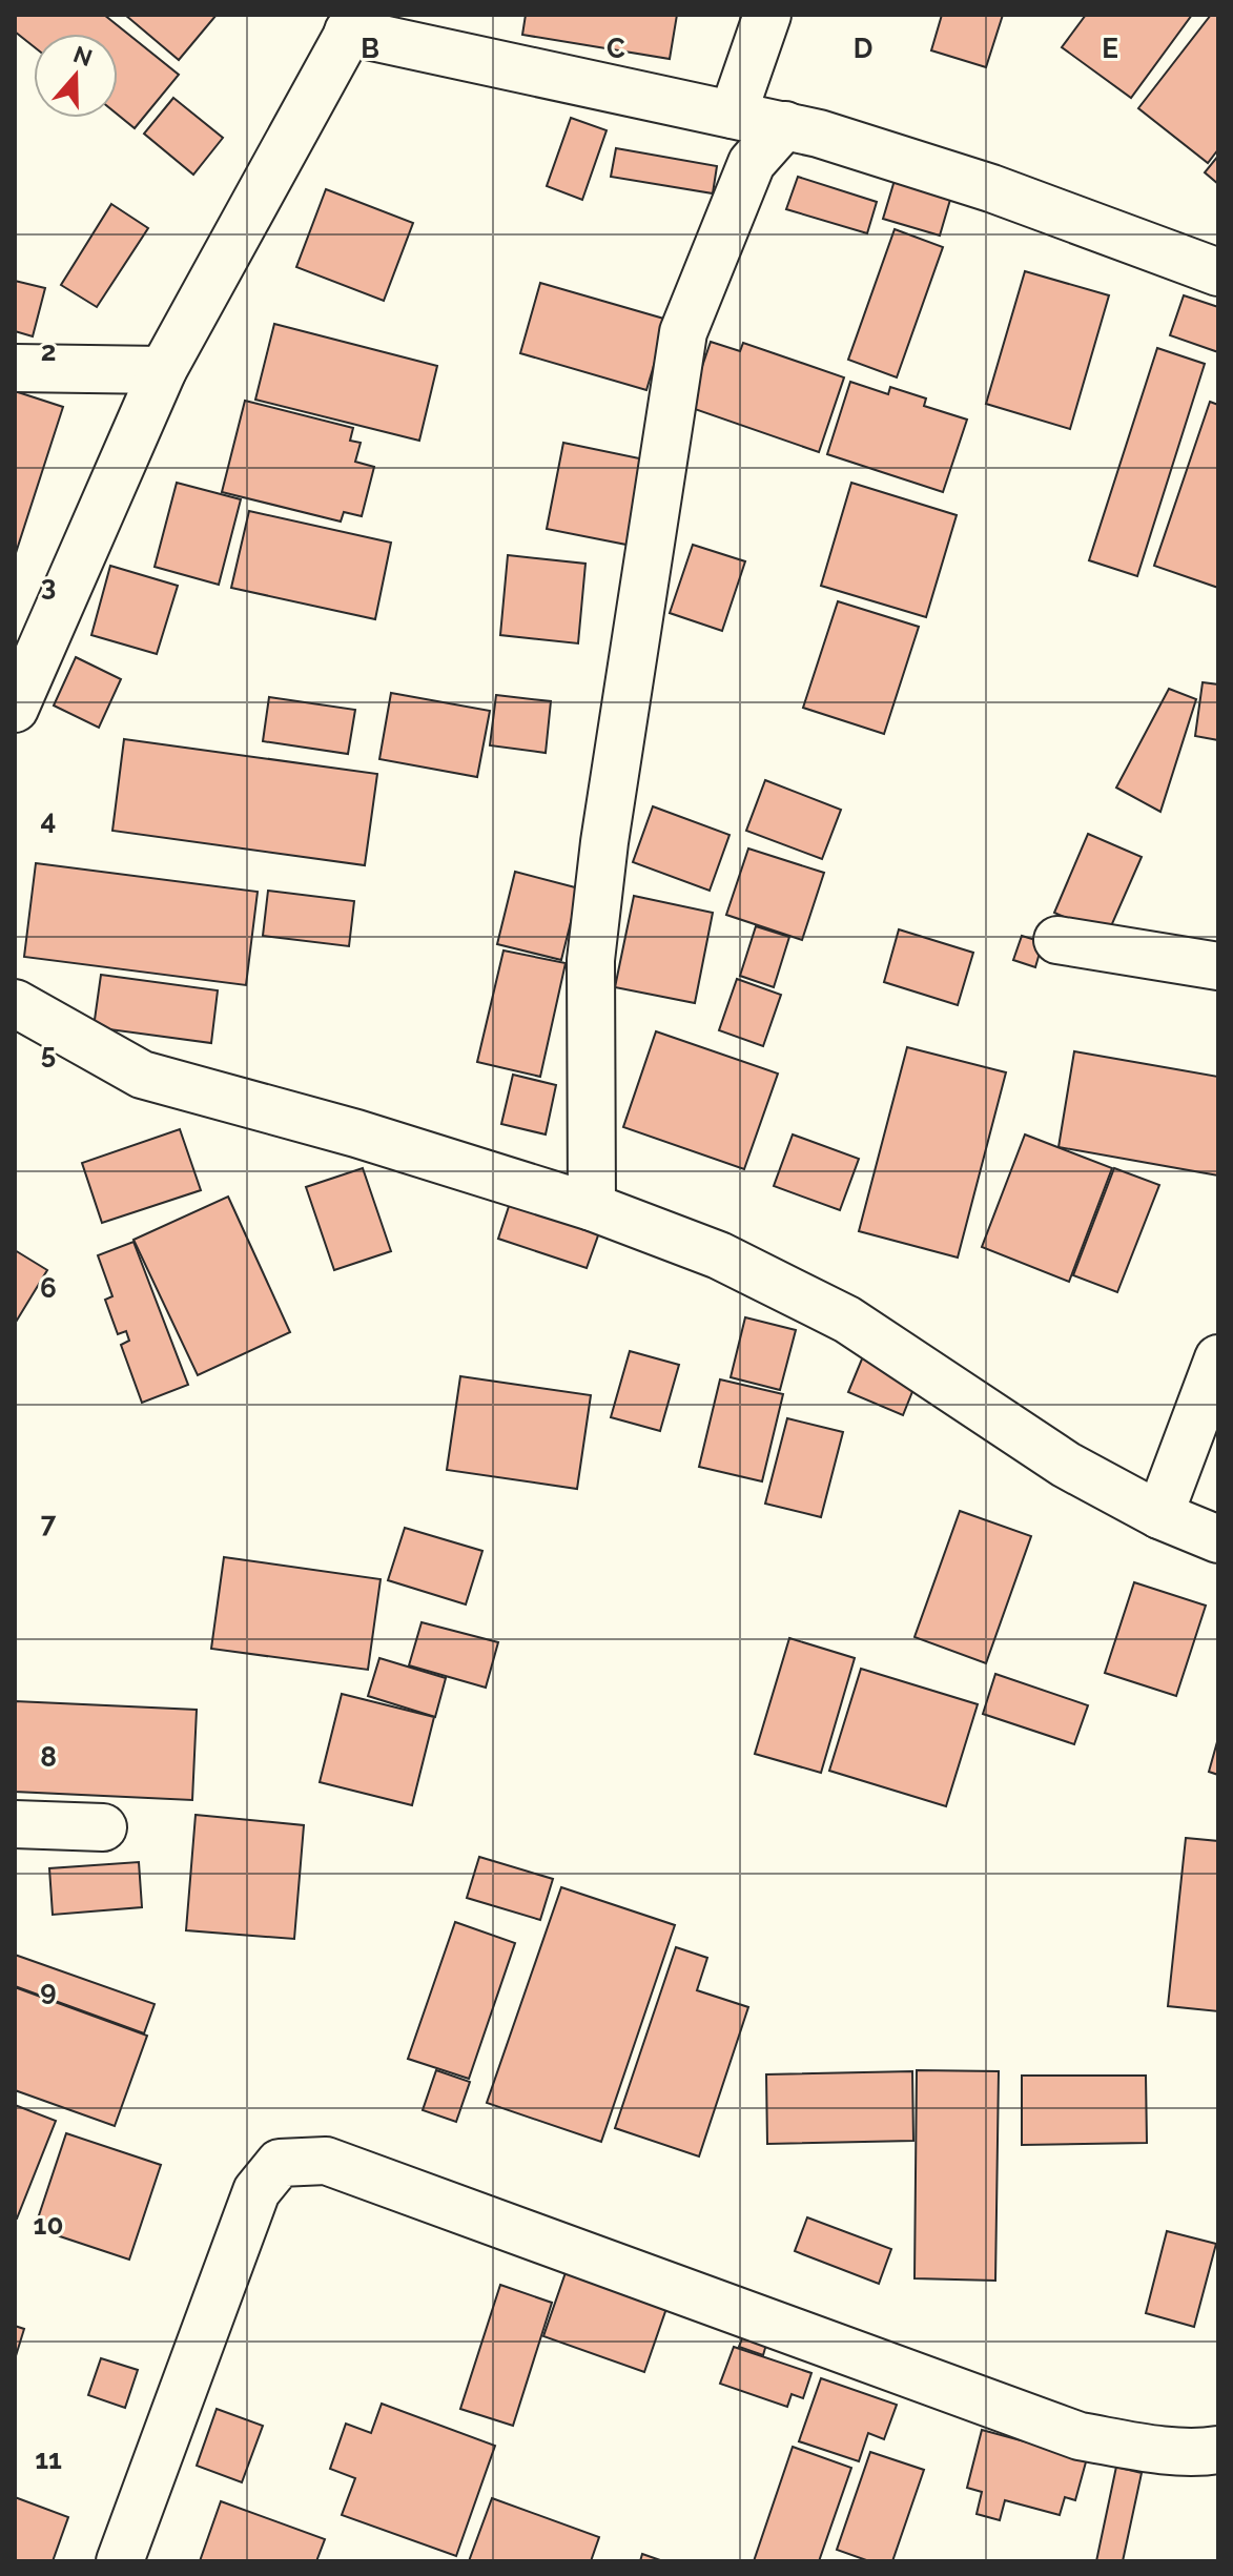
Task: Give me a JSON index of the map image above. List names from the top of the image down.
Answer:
{
  "north": "top",
  "grid": {
    "columns": [
      "B",
      "C",
      "D",
      "E"
    ],
    "rows": [
      "2",
      "3",
      "4",
      "5",
      "6",
      "7",
      "8",
      "9",
      "10",
      "11"
    ]
  }
}
